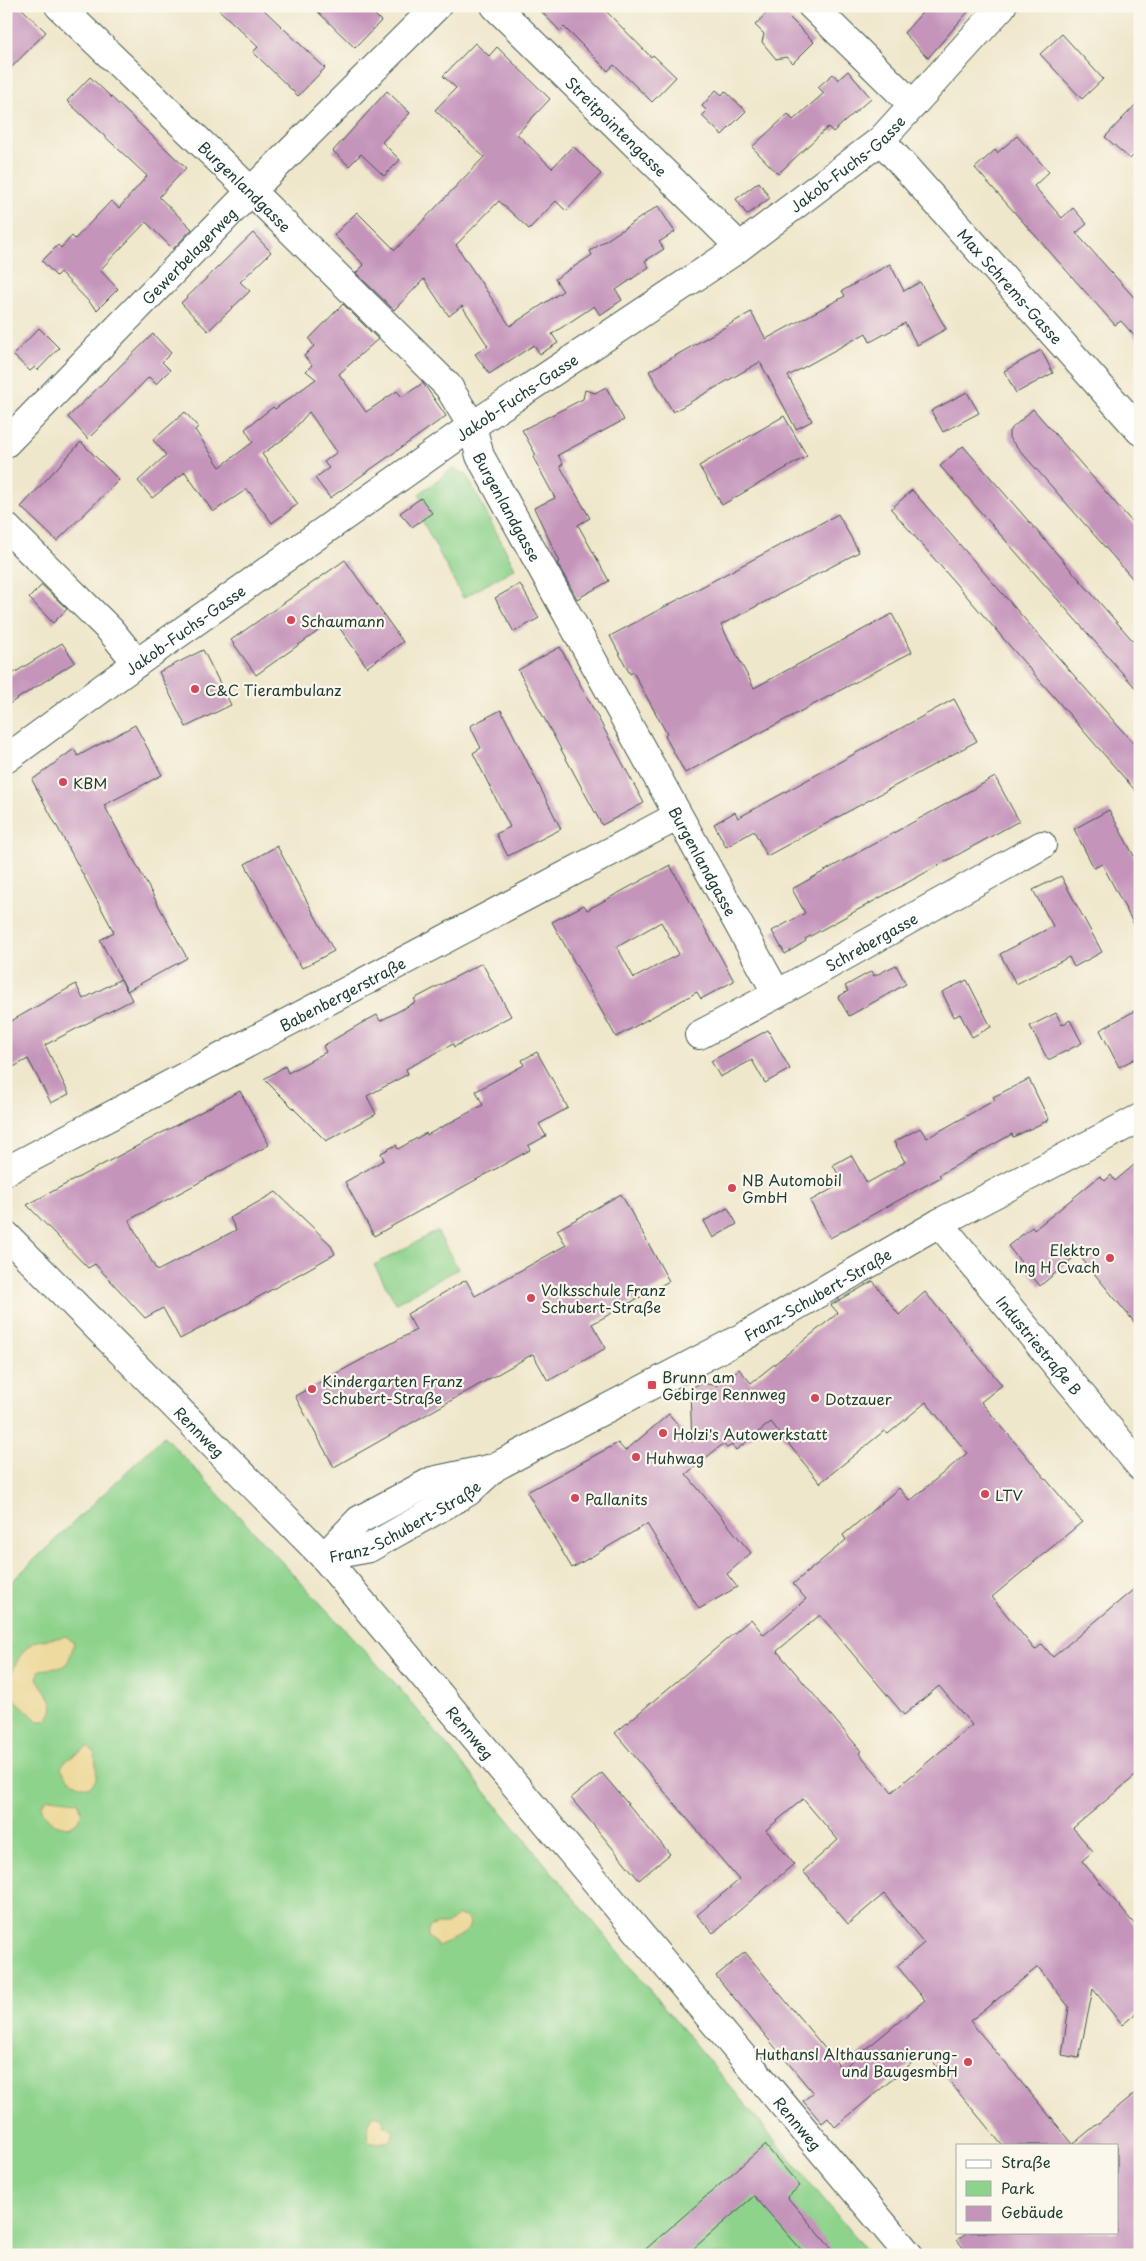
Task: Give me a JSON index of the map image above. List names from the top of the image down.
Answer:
{
  "streets": {
    "street": [
      "Streitpointengasse",
      "Jakob-Fuchs-Gasse",
      "Burgenlandgasse",
      "Gewerbelagerweg",
      "Max Schrems-Gasse",
      "Schrebergasse",
      "Babenbergerstraße",
      "Franz-Schubert-Straße",
      "Industriestraße B",
      "Rennweg"
    ]
  },
  "crossings": [
    ["Streitpointengasse", "Jakob-Fuchs-Gasse"],
    ["Jakob-Fuchs-Gasse", "Burgenlandgasse"],
    ["Jakob-Fuchs-Gasse", "Max Schrems-Gasse"],
    ["Burgenlandgasse", "Gewerbelagerweg"],
    ["Burgenlandgasse", "Schrebergasse"],
    ["Burgenlandgasse", "Babenbergerstraße"],
    ["Franz-Schubert-Straße", "Industriestraße B"],
    ["Franz-Schubert-Straße", "Rennweg"]
  ],
  "places": {
    "other": [
      "Schaumann",
      "C&C Tierambulanz",
      "KBM",
      "NB Automobil GmbH",
      "Elektro Ing H Cvach",
      "Volksschule Franz Schubert-Straße",
      "Kindergarten Franz Schubert-Straße",
      "Dotzauer",
      "Holzi's Autowerkstatt",
      "Huhwag",
      "LTV",
      "Pallanits",
      "Huthansl Althaussanierung- und BaugesmbH"
    ],
    "transit": ["Brunn am Gebirge Rennweg"]
  },
  "legend": ["Straße", "Park", "Gebäude"]
}
